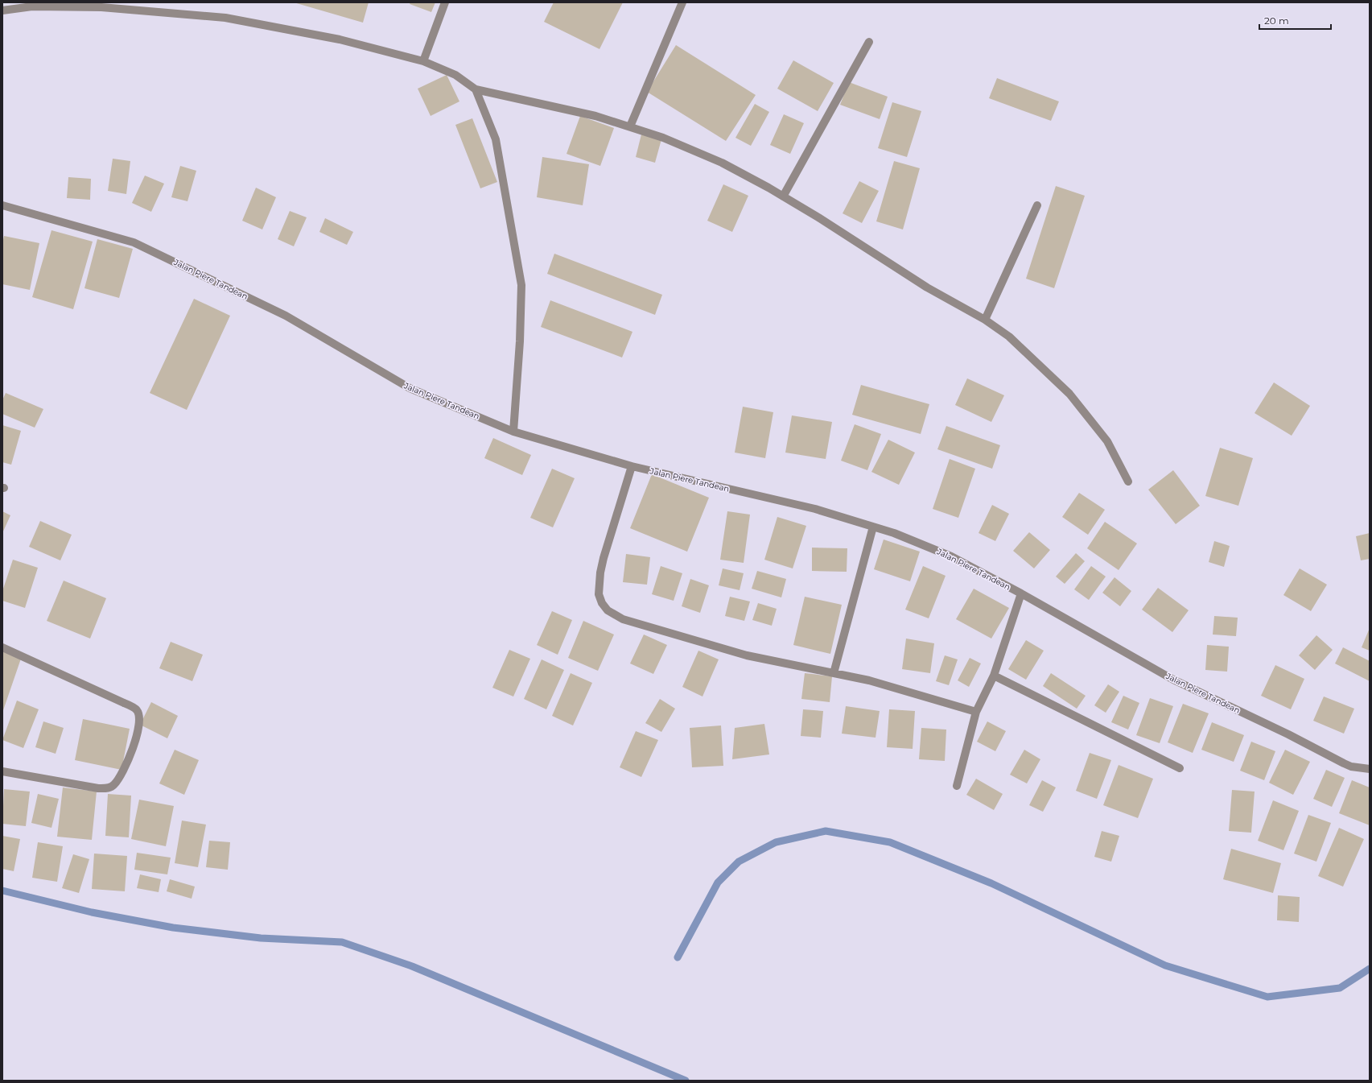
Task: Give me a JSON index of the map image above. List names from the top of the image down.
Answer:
{
  "streets": {
    "street": ["Jalan Piere Tandean"]
  },
  "scale_bar": "20 m"
}
